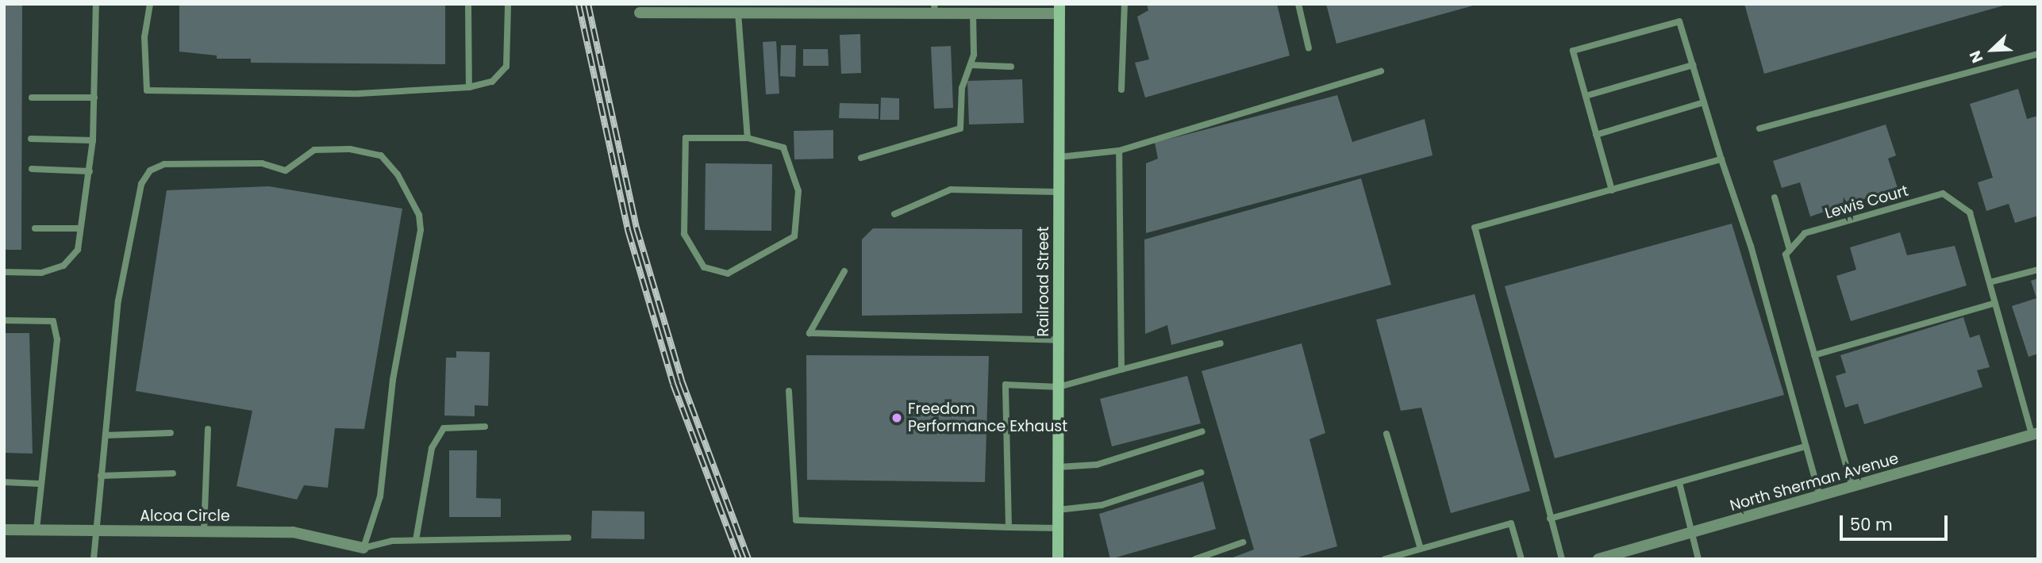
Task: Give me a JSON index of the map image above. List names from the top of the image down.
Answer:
{
  "streets": {
    "main road": ["Railroad Street"],
    "street": ["North Sherman Avenue", "Alcoa Circle"],
    "lane": ["Lewis Court"]
  },
  "crossings": [
    ["Lewis Court", "North Sherman Avenue"]
  ],
  "places": ["Freedom Performance Exhaust"],
  "scale_bar": "50 m",
  "north": "bottom left"
}
